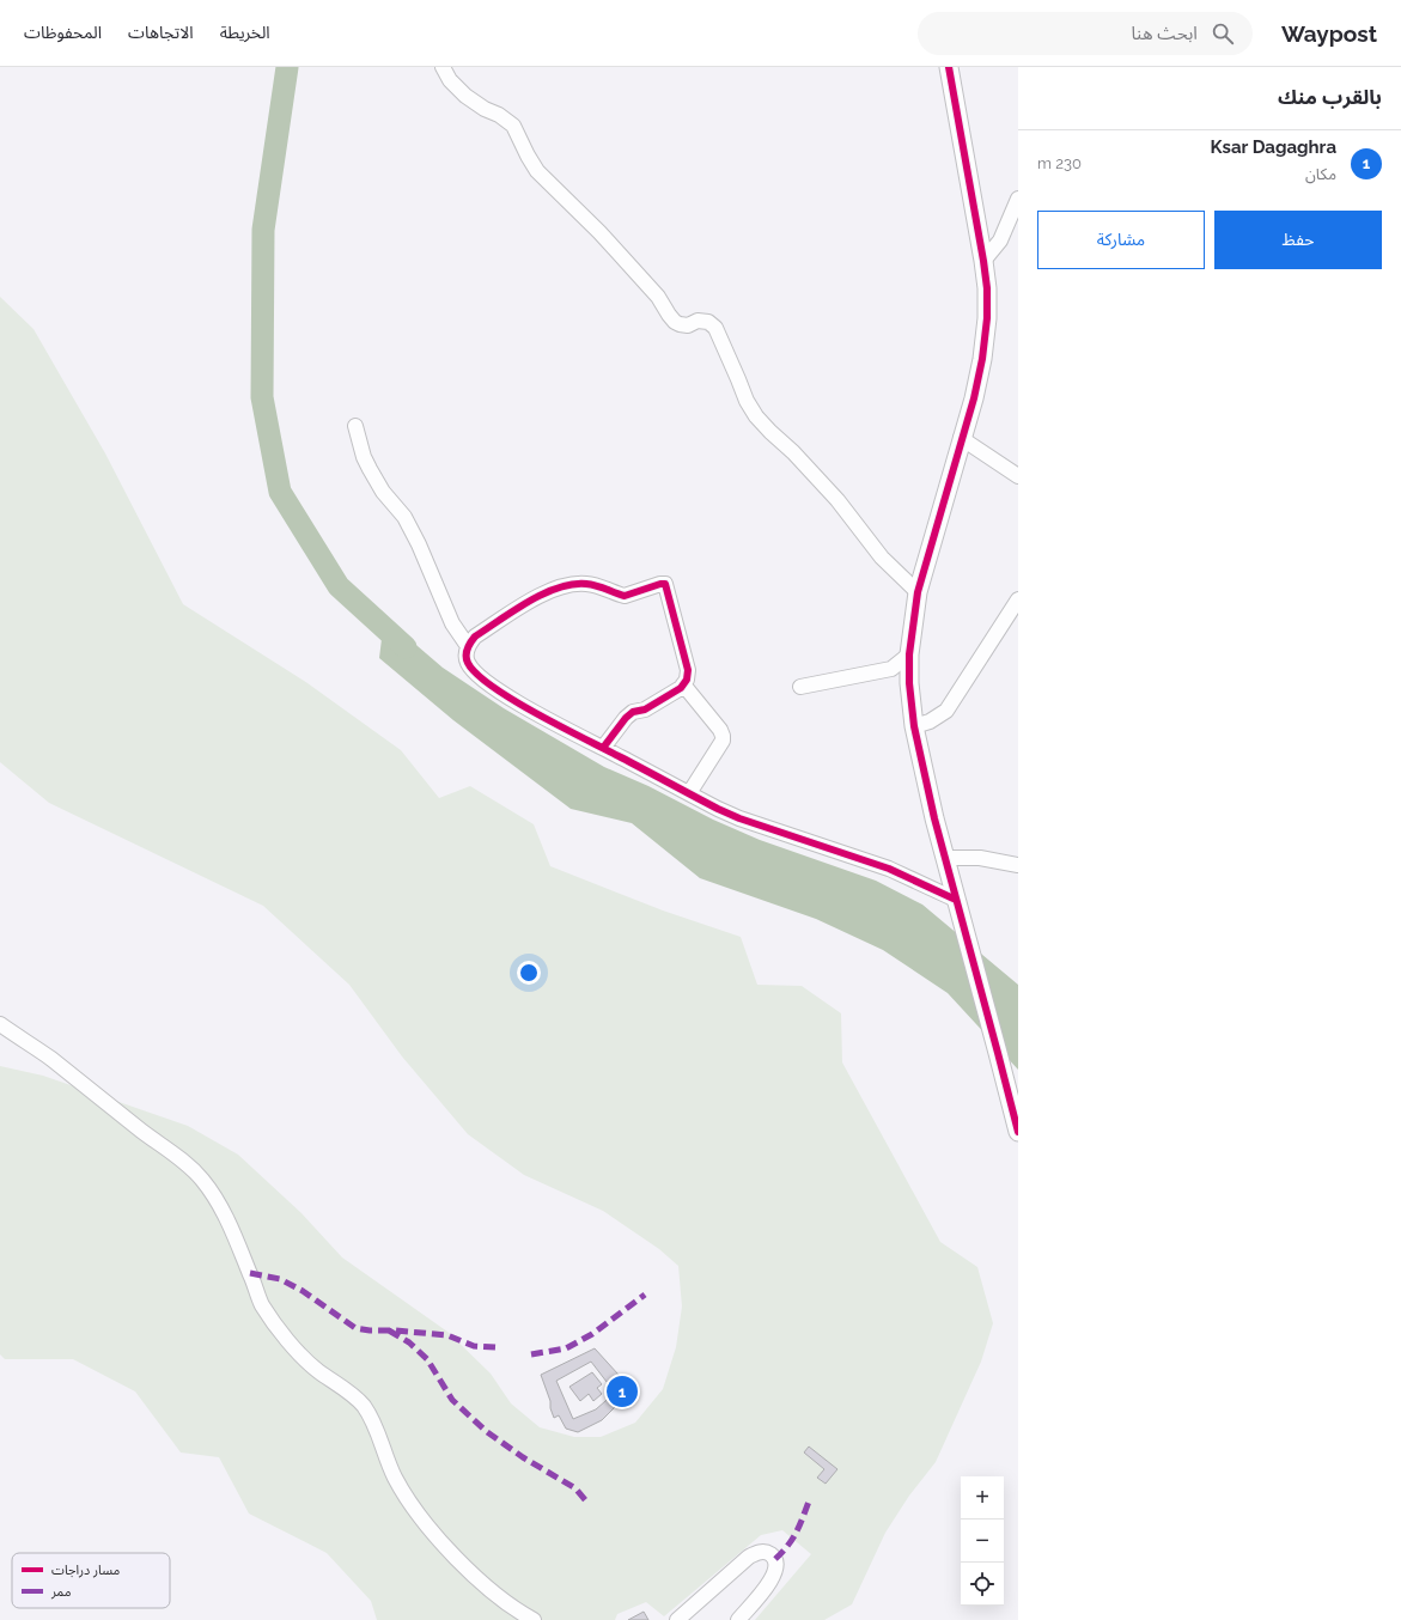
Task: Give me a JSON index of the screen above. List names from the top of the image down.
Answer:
{
  "legend": ["مسار دراجات", "ممر"],
  "page": {
    "header": "Waypost",
    "search": "ابحث هنا",
    "nav": ["الخريطة", "الاتجاهات", "المحفوظات"],
    "heading": "بالقرب منك",
    "list": [
      {
        "mark": "1",
        "name": "Ksar Dagaghra",
        "note": "مكان",
        "value": "230 m"
      }
    ],
    "buttons": ["حفظ", "مشاركة"],
    "pins": "1",
    "map_buttons": ["+", "−"]
  }
}
